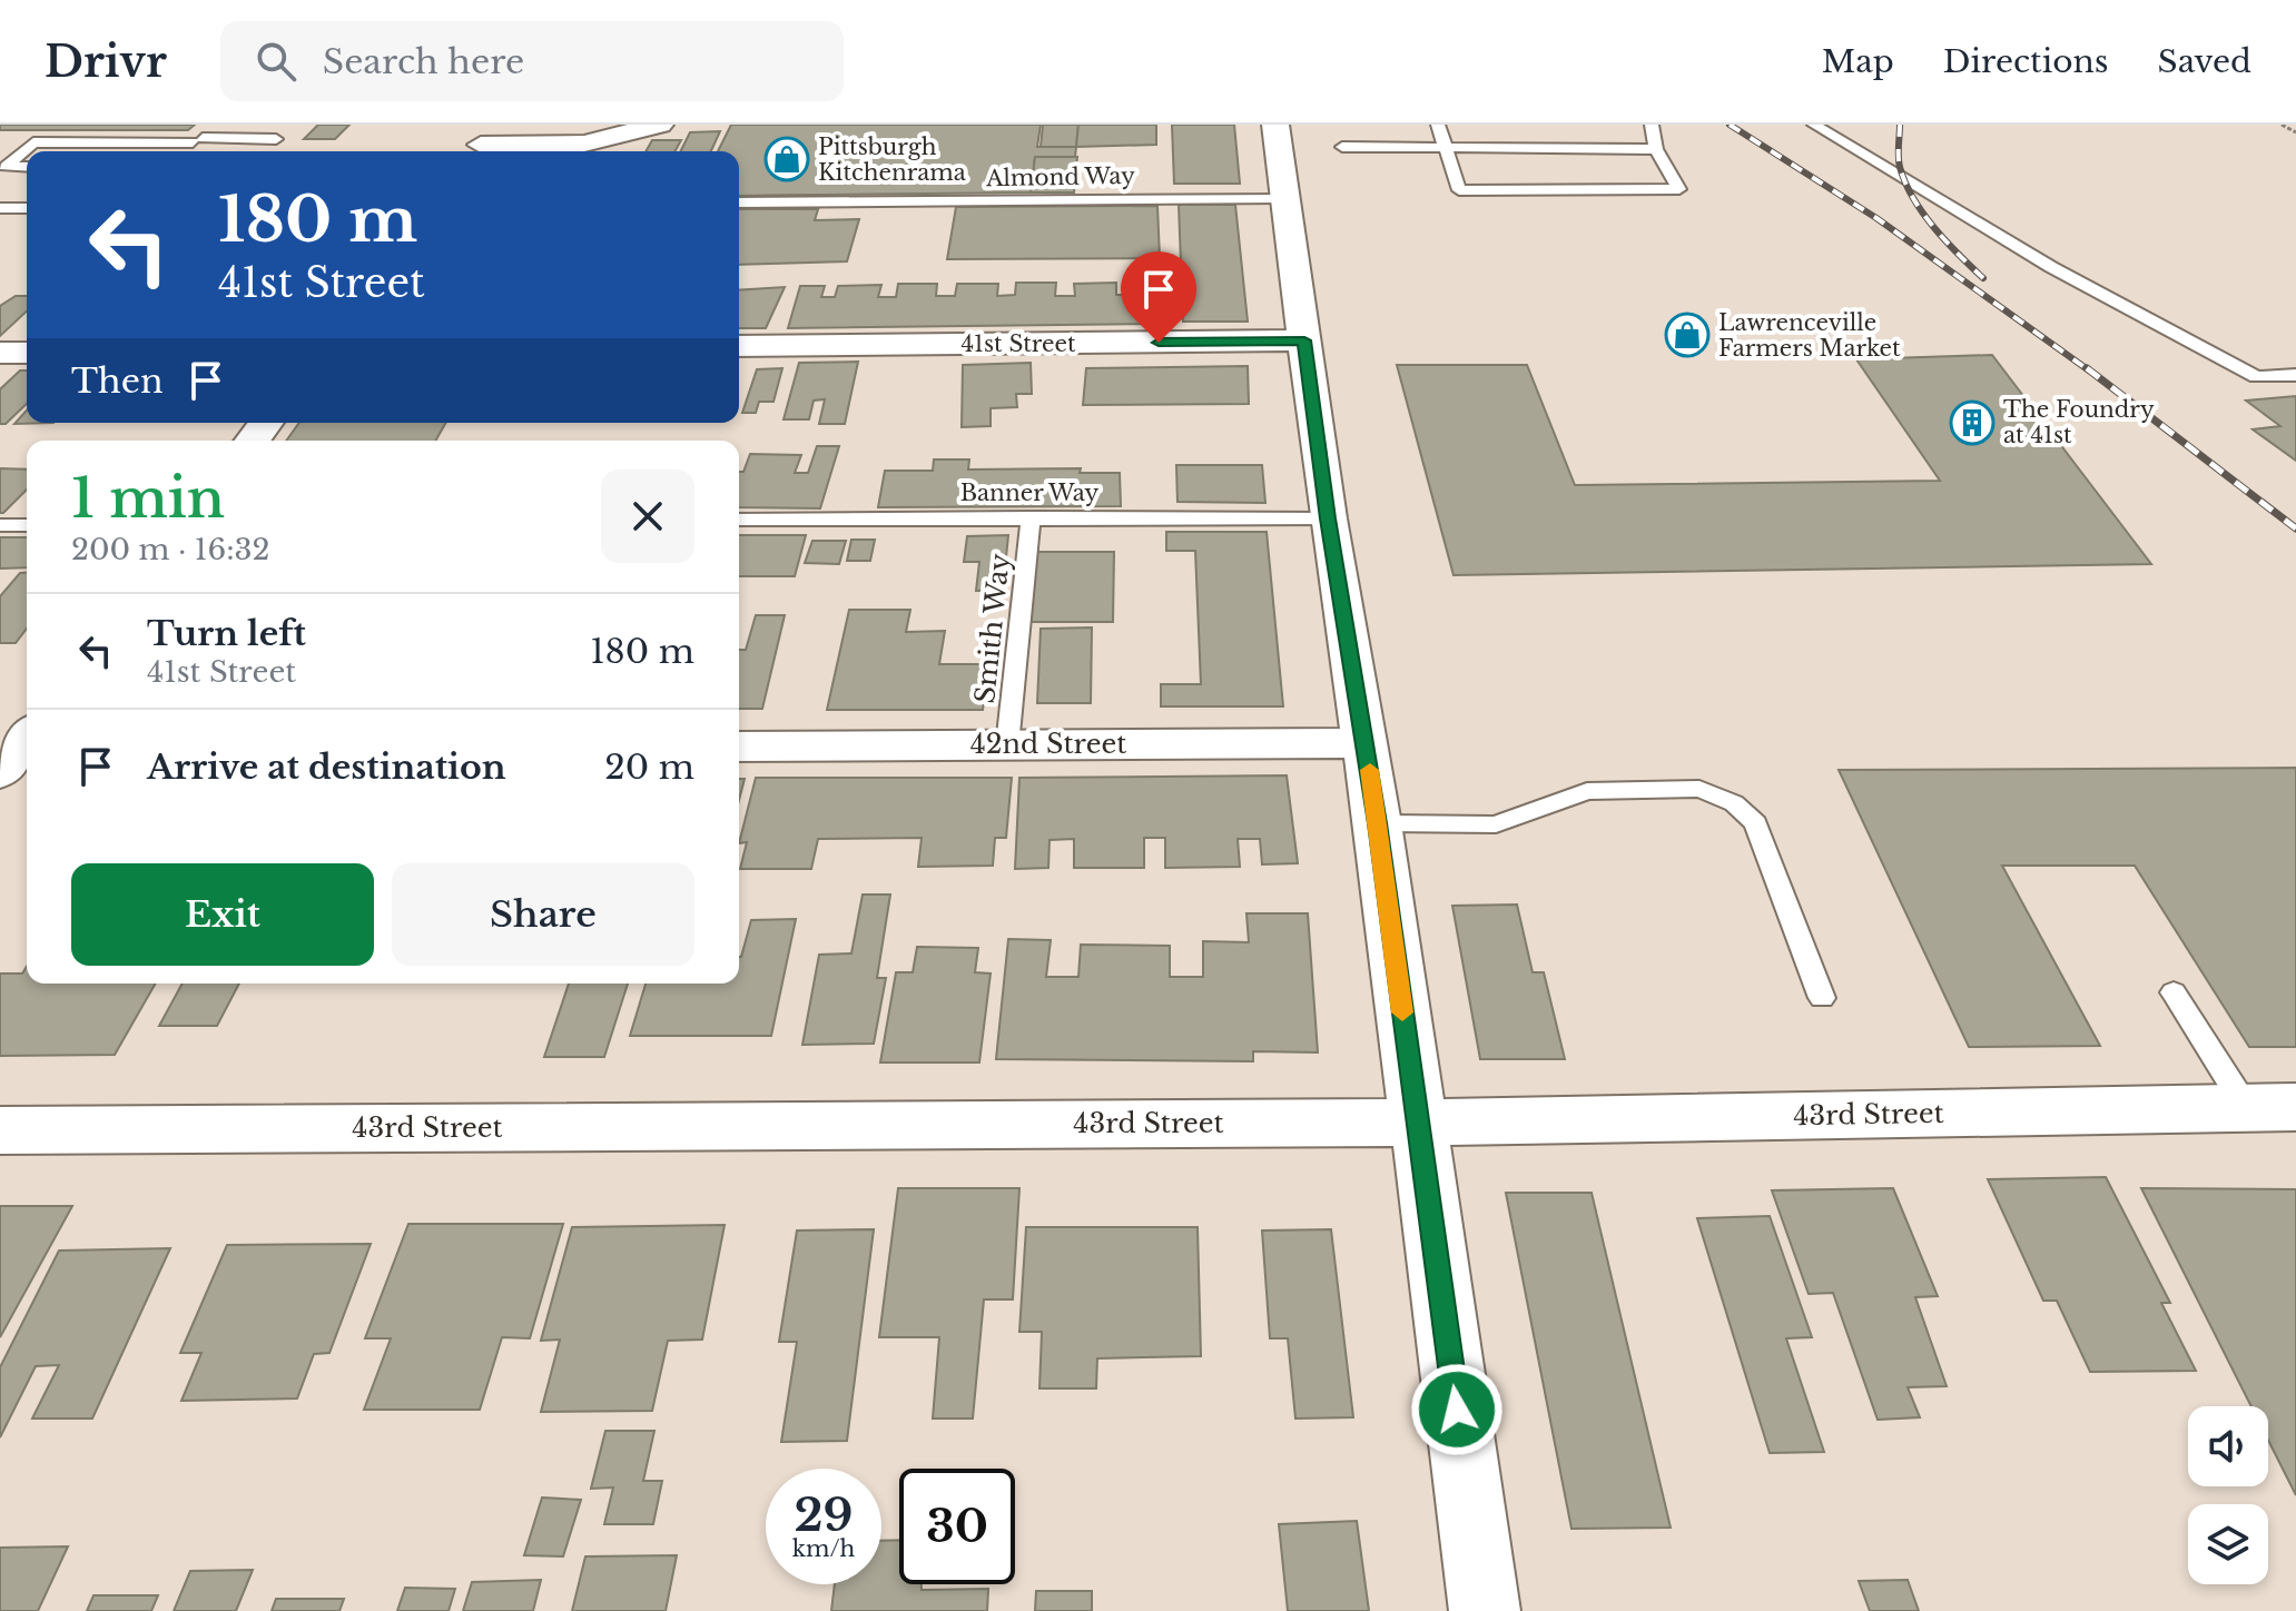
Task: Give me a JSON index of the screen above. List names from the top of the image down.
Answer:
{
  "streets": {
    "street": ["41st Street", "42nd Street", "43rd Street"],
    "lane": ["Almond Way", "Banner Way", "Smith Way"]
  },
  "crossings": [
    ["Banner Way", "Smith Way"],
    ["Smith Way", "42nd Street"]
  ],
  "places": {
    "shop": ["Pittsburgh Kitchenrama", "Lawrenceville Farmers Market"],
    "building": ["The Foundry at 41st"]
  },
  "page": {
    "header": "Drivr",
    "search": "Search here",
    "nav": ["Map", "Directions", "Saved"],
    "turn": ["180 m", "41st Street"],
    "then": "Then",
    "heading": ["1 min", "200 m · 16:32"],
    "list": [
      {
        "name": "Turn left",
        "note": "41st Street",
        "value": "180 m"
      },
      {
        "name": "Arrive at destination",
        "value": "20 m"
      }
    ],
    "buttons": ["Exit", "Share"],
    "speed": "29 km/h",
    "limit": "30"
  }
}
